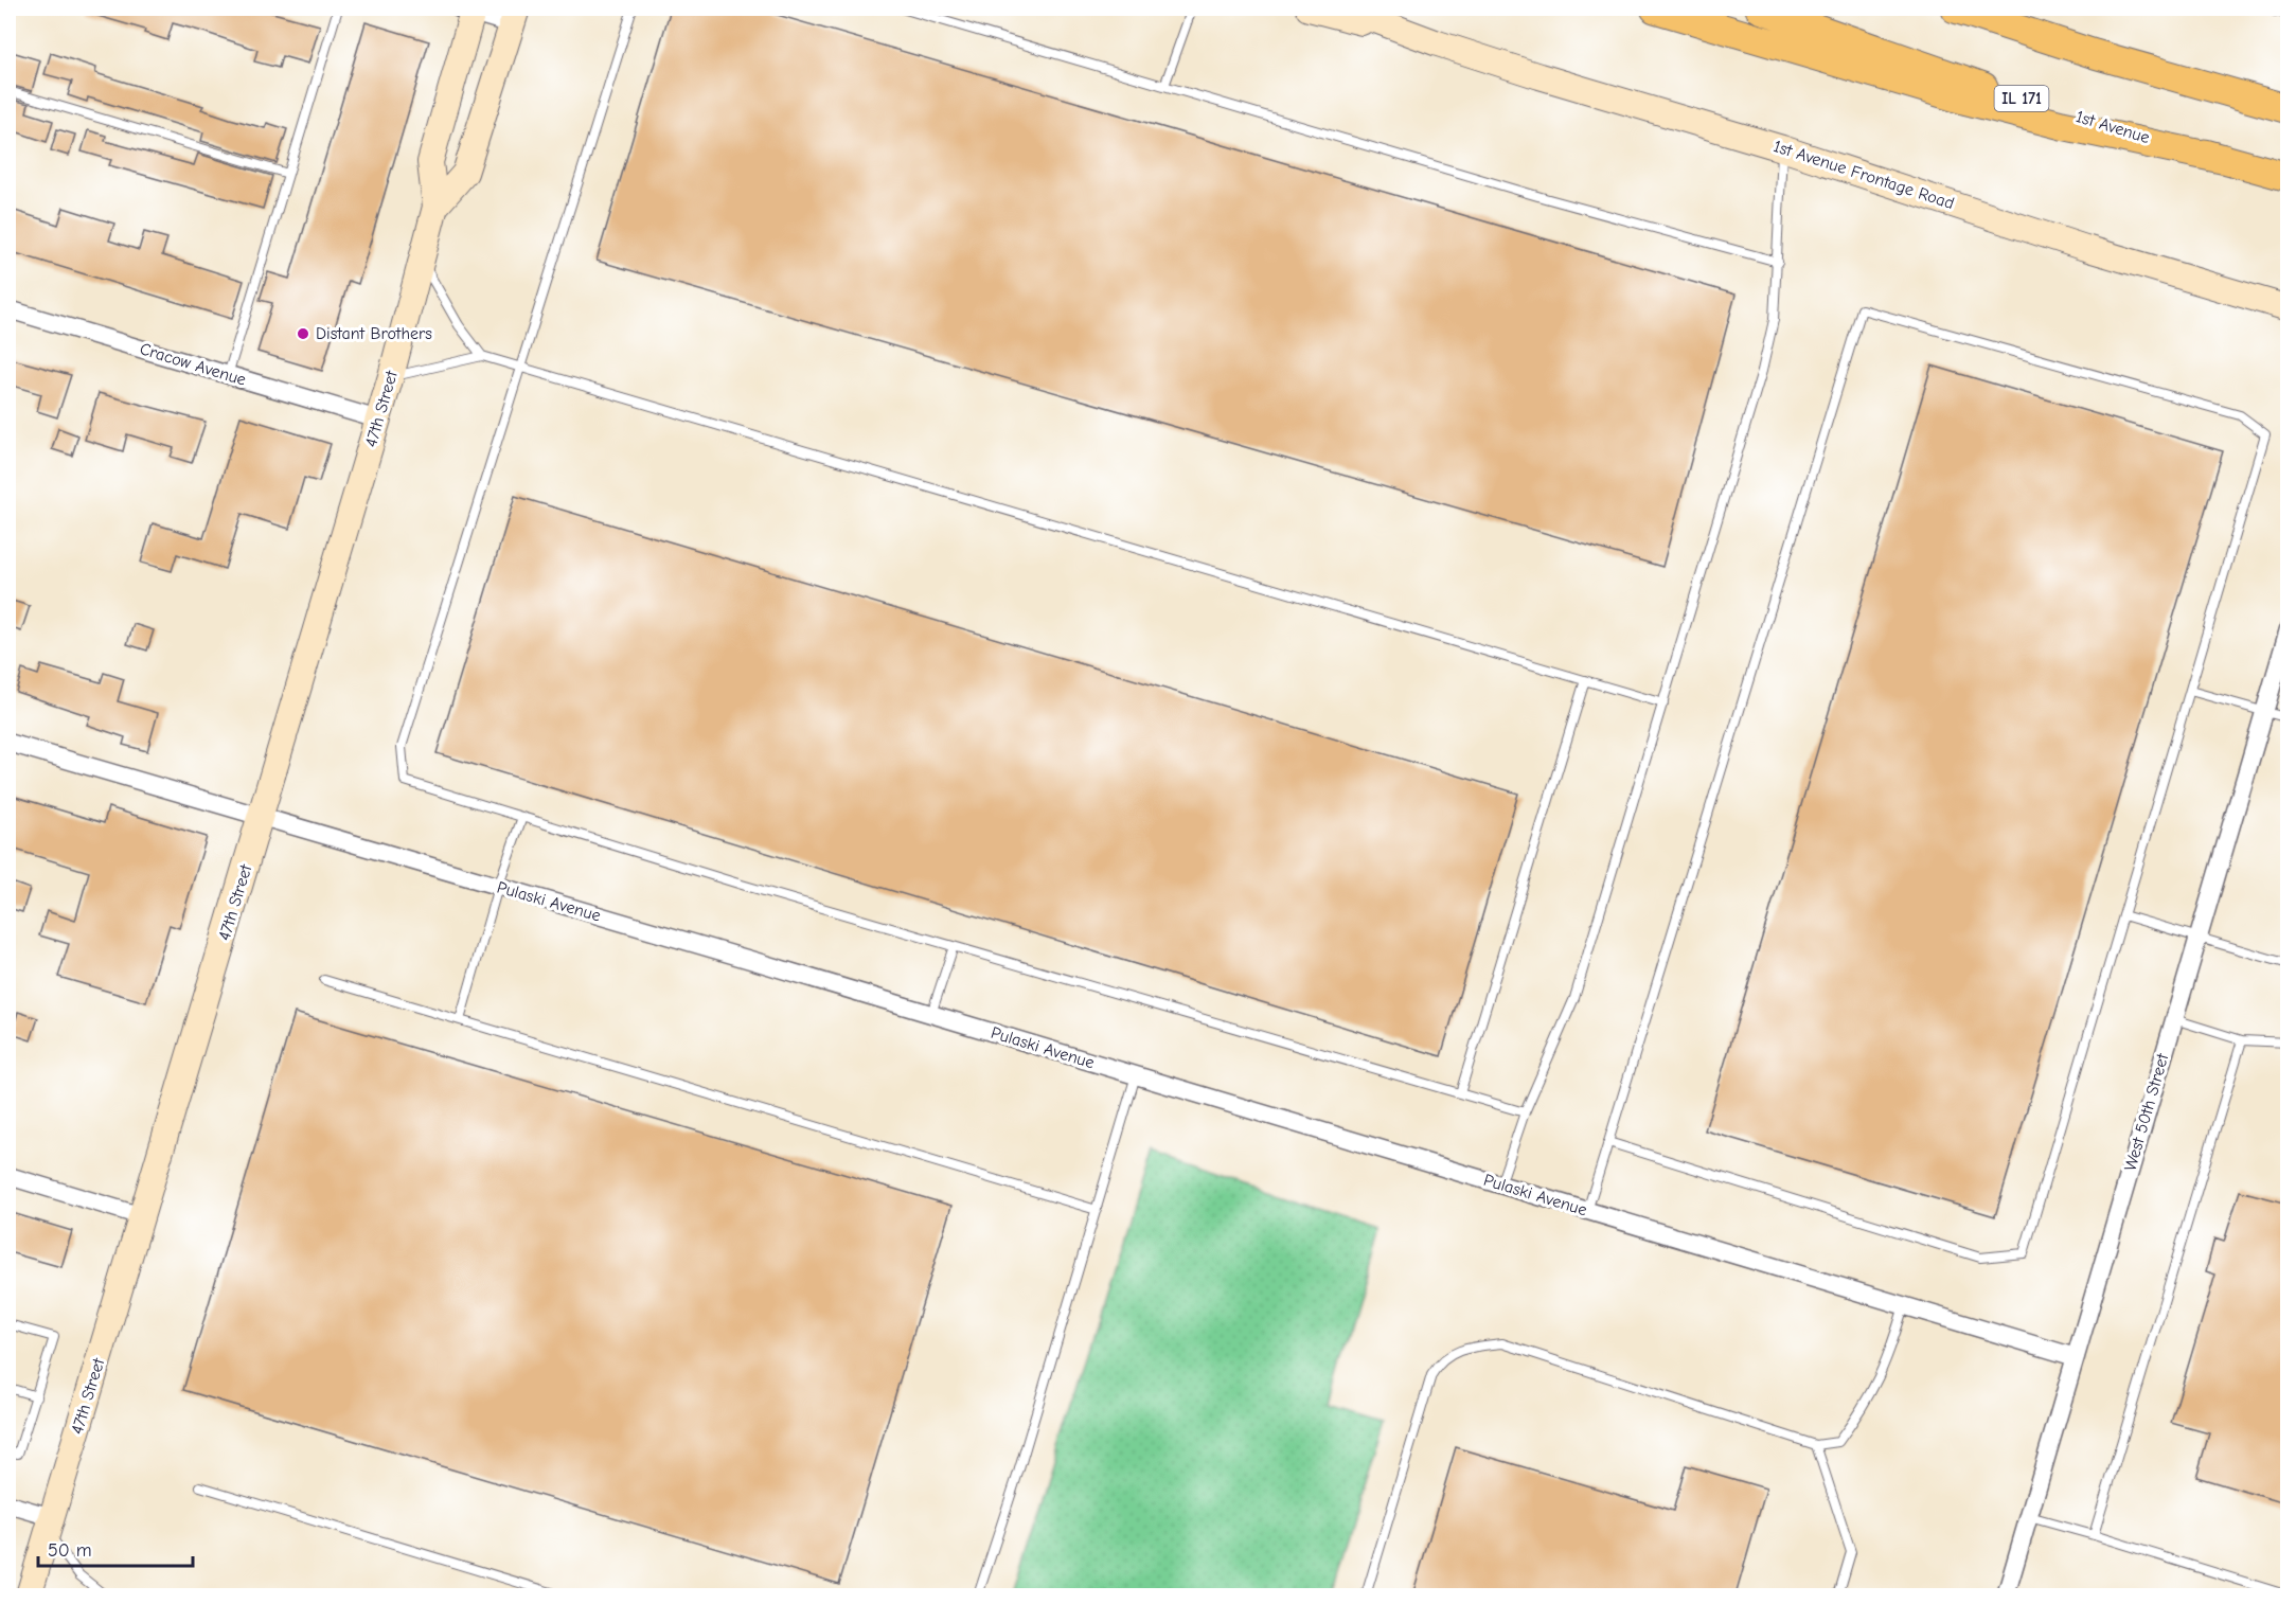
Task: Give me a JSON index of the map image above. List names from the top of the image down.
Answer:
{
  "streets": {
    "main road": [
      "IL 171",
      "1st Avenue",
      "1st Avenue Frontage Road",
      "47th Street"
    ],
    "street": ["Cracow Avenue", "Pulaski Avenue", "West 50th Street"]
  },
  "crossings": [
    ["Cracow Avenue", "47th Street"],
    ["47th Street", "Pulaski Avenue"],
    ["Pulaski Avenue", "West 50th Street"]
  ],
  "places": ["Distant Brothers"],
  "scale_bar": "50 m"
}
